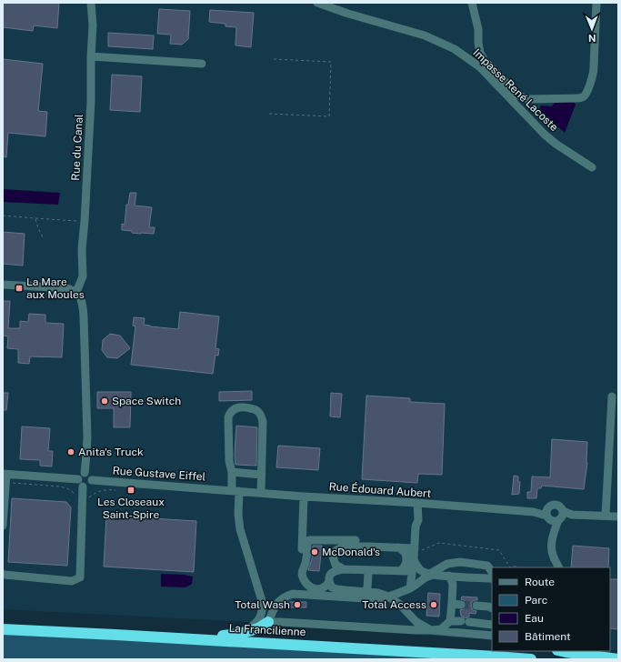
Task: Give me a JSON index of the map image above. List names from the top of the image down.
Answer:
{
  "streets": {
    "highway": ["La Francilienne"],
    "street": [
      "Impasse René Lacoste",
      "Rue du Canal",
      "Rue Gustave Eiffel",
      "Rue Édouard Aubert"
    ]
  },
  "crossings": [
    ["Rue Gustave Eiffel", "Rue Édouard Aubert"]
  ],
  "places": {
    "transit": ["La Mare aux Moules", "Les Closeaux Saint-Spire"],
    "other": [
      "Space Switch",
      "Anita's Truck",
      "McDonald's",
      "Total Wash",
      "Total Access"
    ]
  },
  "legend": [
    "Route",
    "Parc",
    "Eau",
    "Bâtiment"
  ],
  "north": "bottom"
}
